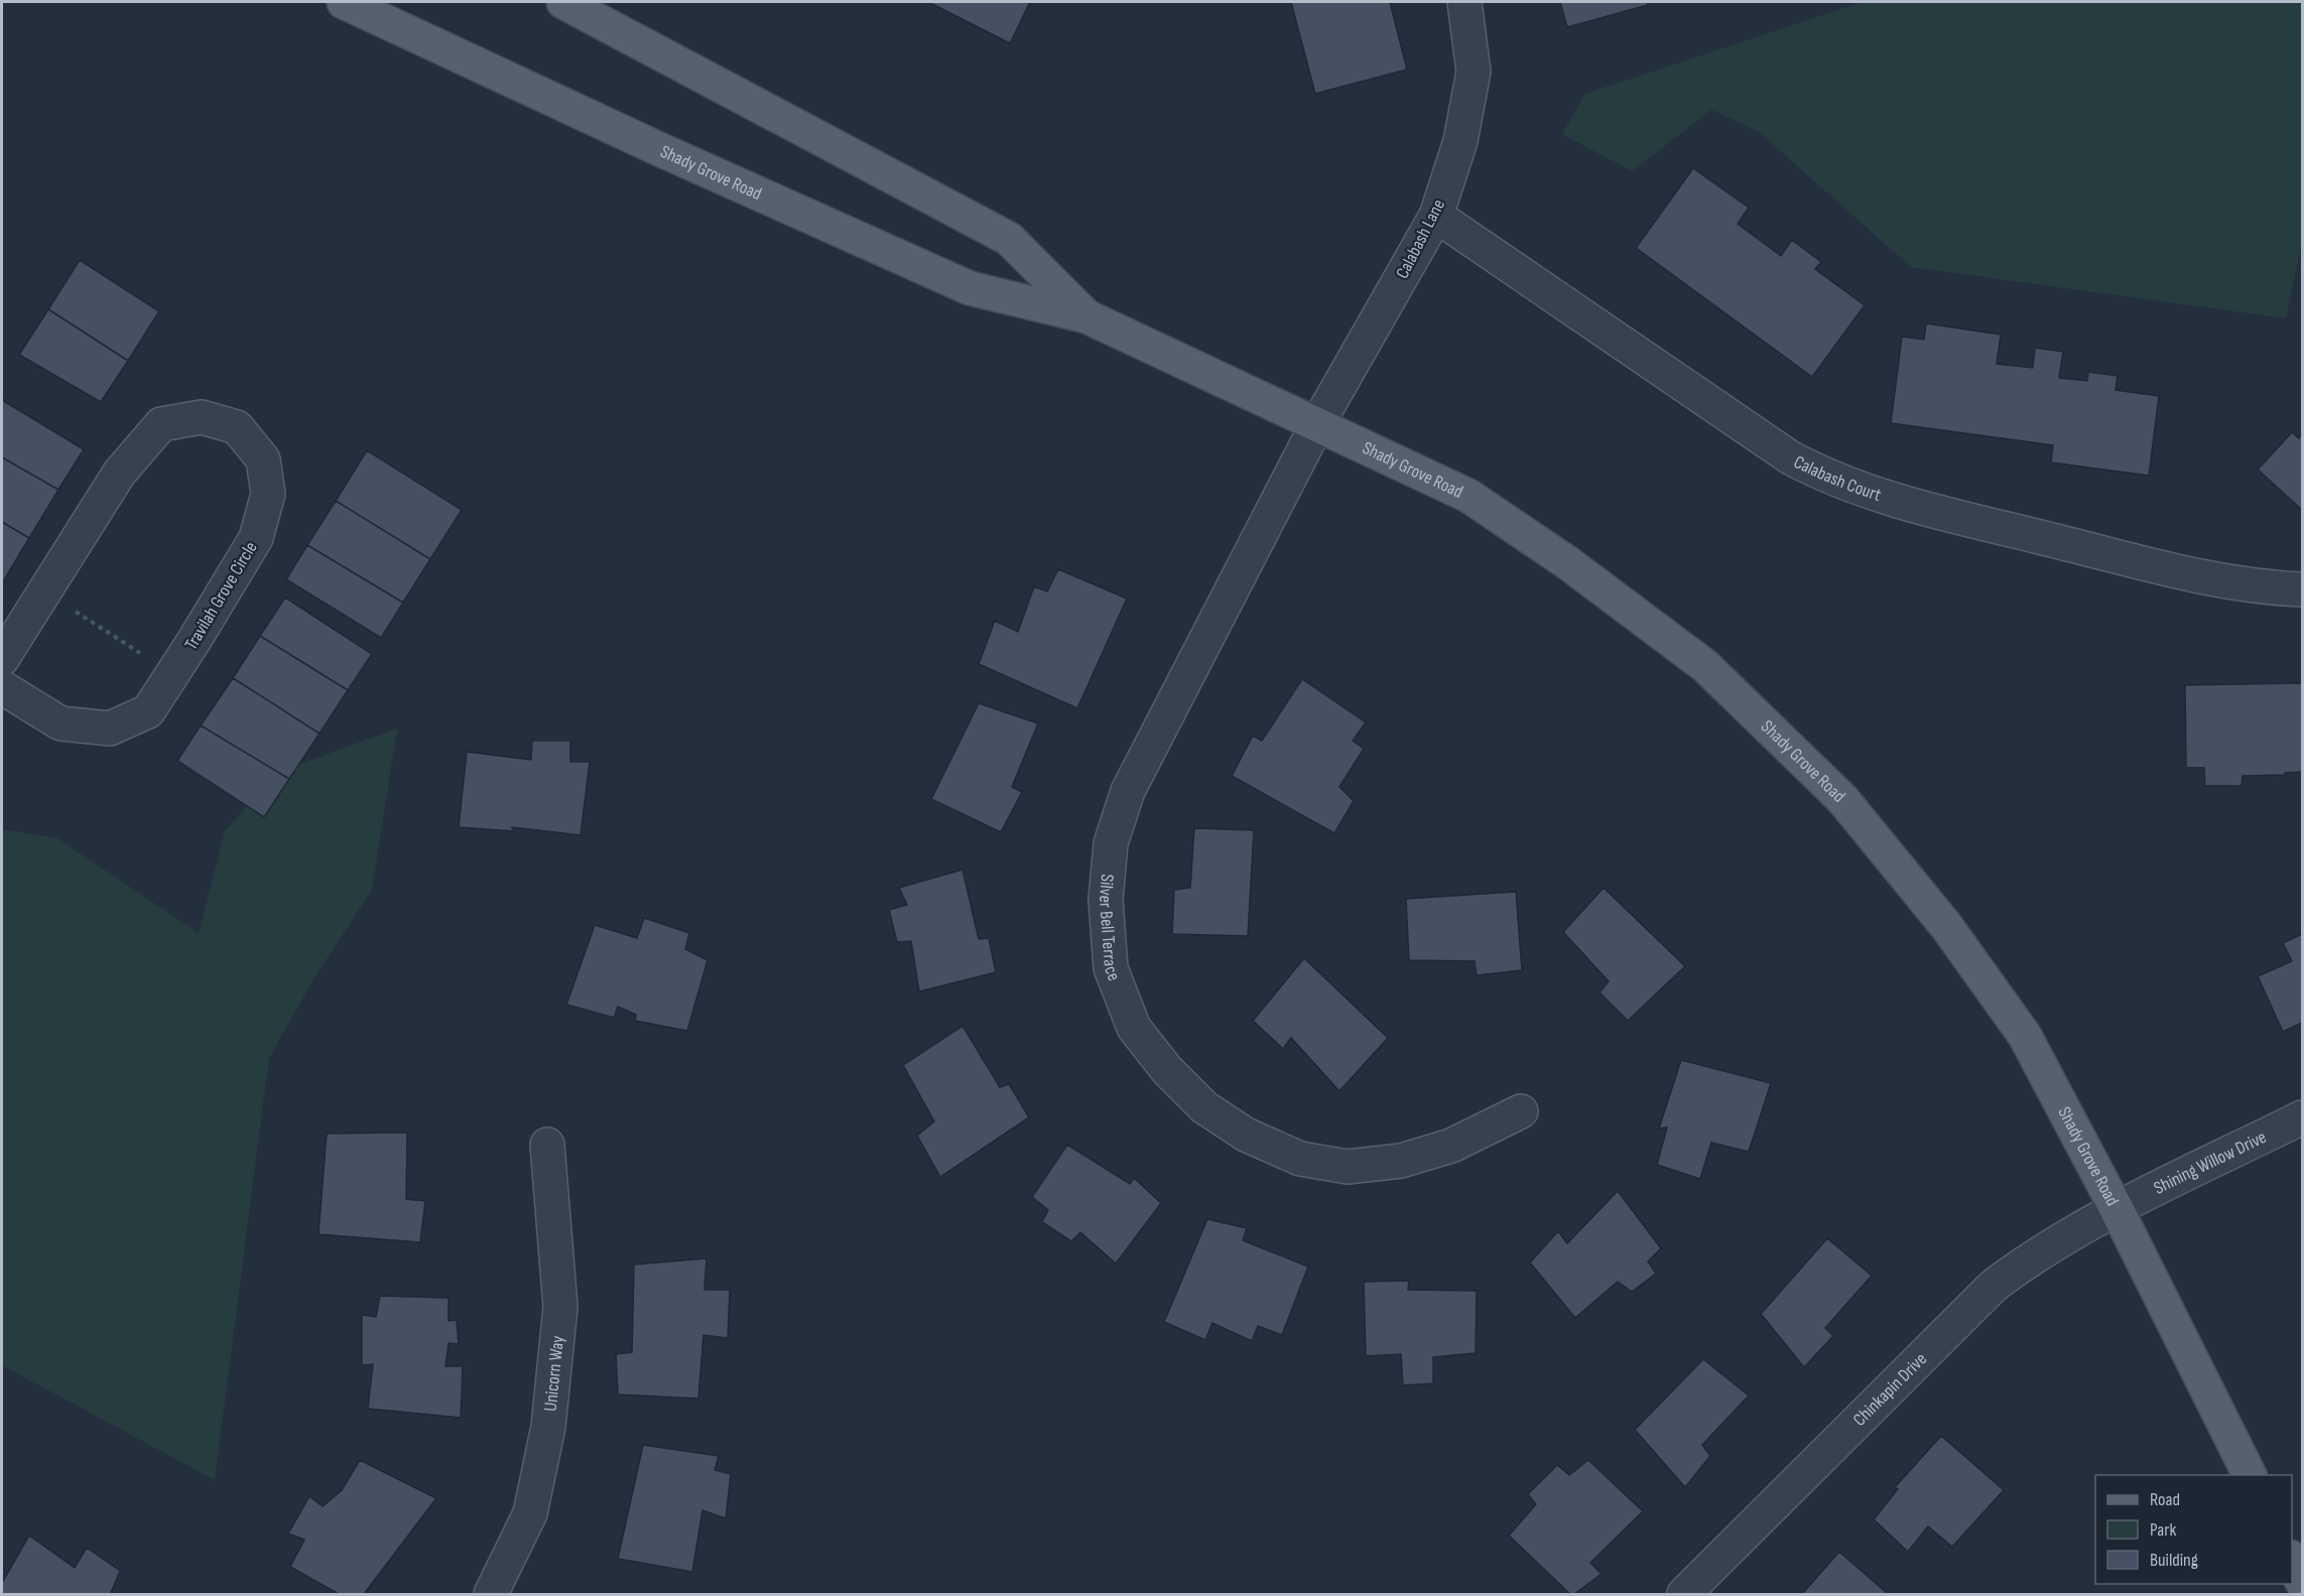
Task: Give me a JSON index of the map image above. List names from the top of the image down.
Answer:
{
  "streets": {
    "main road": ["Shady Grove Road"],
    "street": [
      "Calabash Lane",
      "Calabash Court",
      "Travilah Grove Circle",
      "Silver Bell Terrace",
      "Shining Willow Drive",
      "Unicorn Way",
      "Chinkapin Drive"
    ]
  },
  "crossings": [
    ["Shady Grove Road", "Calabash Lane"],
    ["Shady Grove Road", "Silver Bell Terrace"],
    ["Shady Grove Road", "Shining Willow Drive"],
    ["Shady Grove Road", "Chinkapin Drive"],
    ["Calabash Lane", "Calabash Court"],
    ["Calabash Lane", "Silver Bell Terrace"],
    ["Shining Willow Drive", "Chinkapin Drive"]
  ],
  "legend": ["Road", "Park", "Building"]
}
